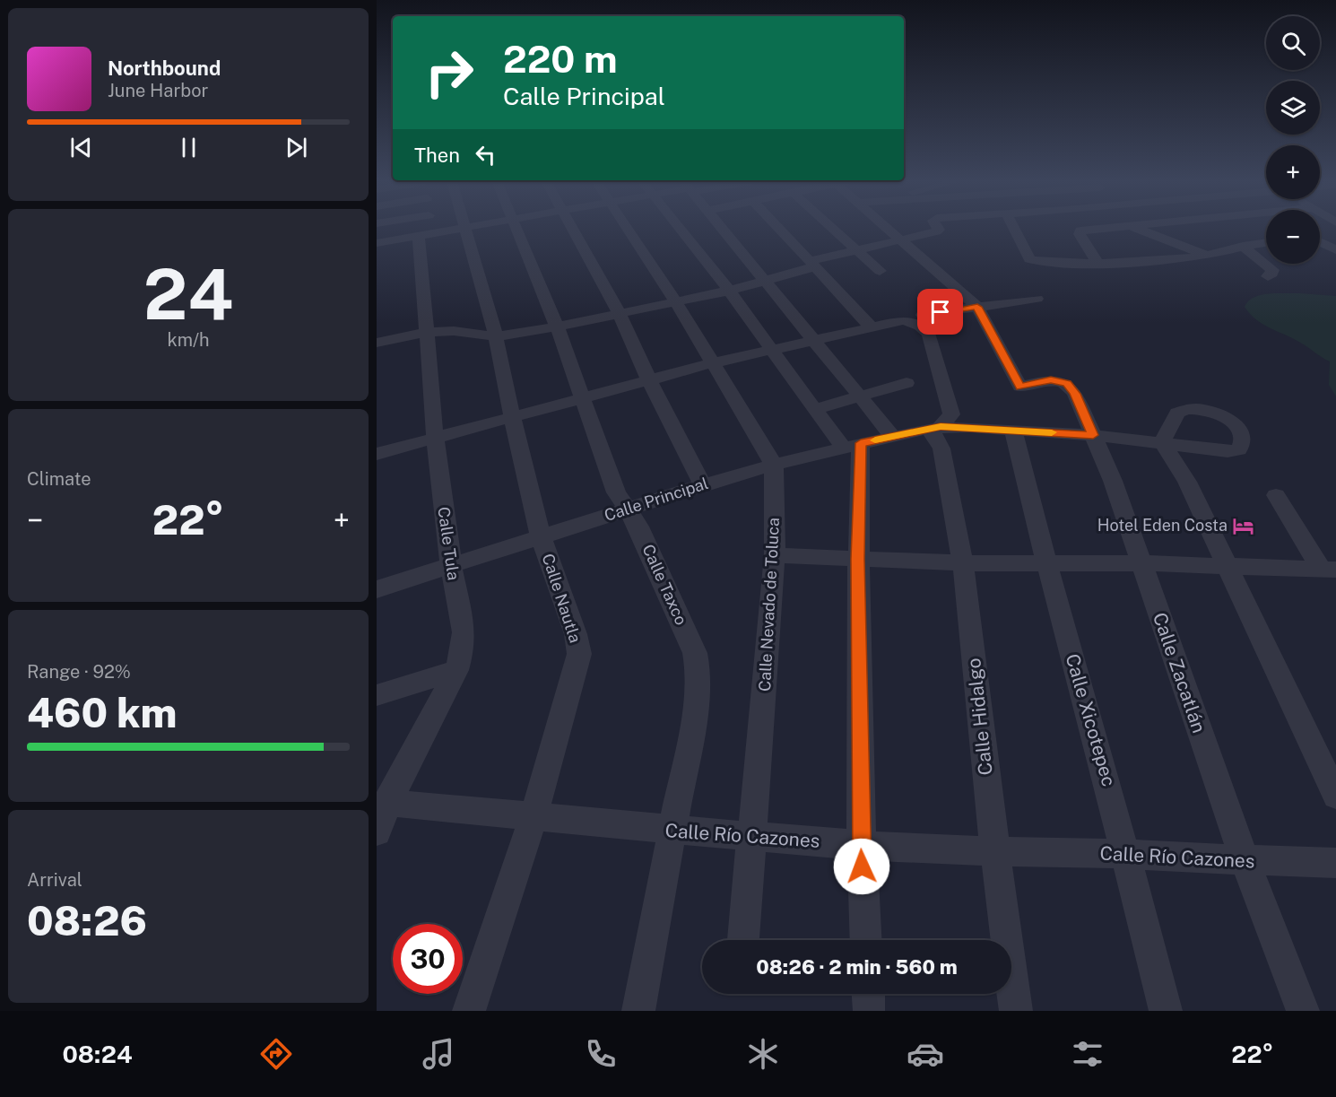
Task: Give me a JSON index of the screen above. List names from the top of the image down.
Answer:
{
  "streets": {
    "street": [
      "Calle Principal",
      "Calle Tula",
      "Calle Taxco",
      "Calle Nautla",
      "Calle Nevado de Toluca",
      "Calle Zacatlán",
      "Calle Hidalgo",
      "Calle Xicotepec",
      "Calle Río Cazones"
    ]
  },
  "crossings": [
    ["Calle Principal", "Calle Tula"],
    ["Calle Principal", "Calle Taxco"],
    ["Calle Principal", "Calle Nautla"],
    ["Calle Principal", "Calle Nevado de Toluca"],
    ["Calle Principal", "Calle Zacatlán"],
    ["Calle Principal", "Calle Hidalgo"],
    ["Calle Principal", "Calle Xicotepec"],
    ["Calle Tula", "Calle Río Cazones"],
    ["Calle Taxco", "Calle Río Cazones"],
    ["Calle Nautla", "Calle Río Cazones"],
    ["Calle Nevado de Toluca", "Calle Río Cazones"],
    ["Calle Zacatlán", "Calle Río Cazones"],
    ["Calle Hidalgo", "Calle Río Cazones"],
    ["Calle Xicotepec", "Calle Río Cazones"]
  ],
  "places": {
    "hotel": ["Hotel Eden Costa"]
  },
  "page": {
    "map_buttons": ["+", "−"],
    "turn": ["220 m", "Calle Principal"],
    "song": ["Northbound", "June Harbor"],
    "then": "Then",
    "tile": [
      ["24", "km/h"],
      "Climate",
      ["Range · 92%", "460 km"],
      ["Arrival", "08:26"]
    ],
    "heat": ["−", "22°", "+"],
    "limit": "30",
    "trip": "08:26 · 2 min · 560 m",
    "tabs": ["08:24", "22°"]
  }
}
